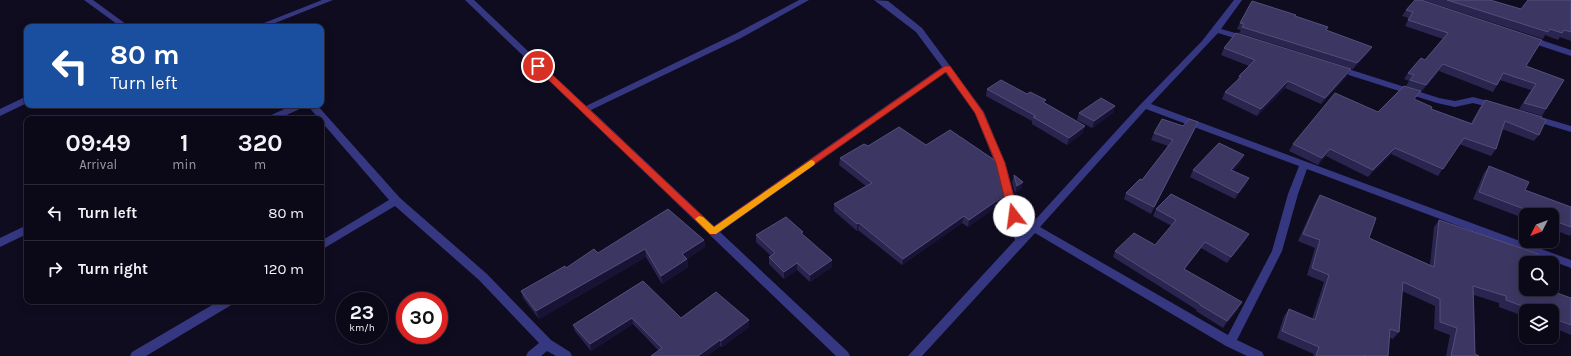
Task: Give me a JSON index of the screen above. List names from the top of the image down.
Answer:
{
  "north": "bottom left",
  "page": {
    "turn": ["80 m", "Turn left"],
    "eta": [
      "09:49",
      "Arrival",
      "1",
      "min",
      "320",
      "m"
    ],
    "list": [
      {
        "name": "Turn left",
        "value": "80 m"
      },
      {
        "name": "Turn right",
        "value": "120 m"
      }
    ],
    "speed": "23 km/h",
    "limit": "30"
  }
}
